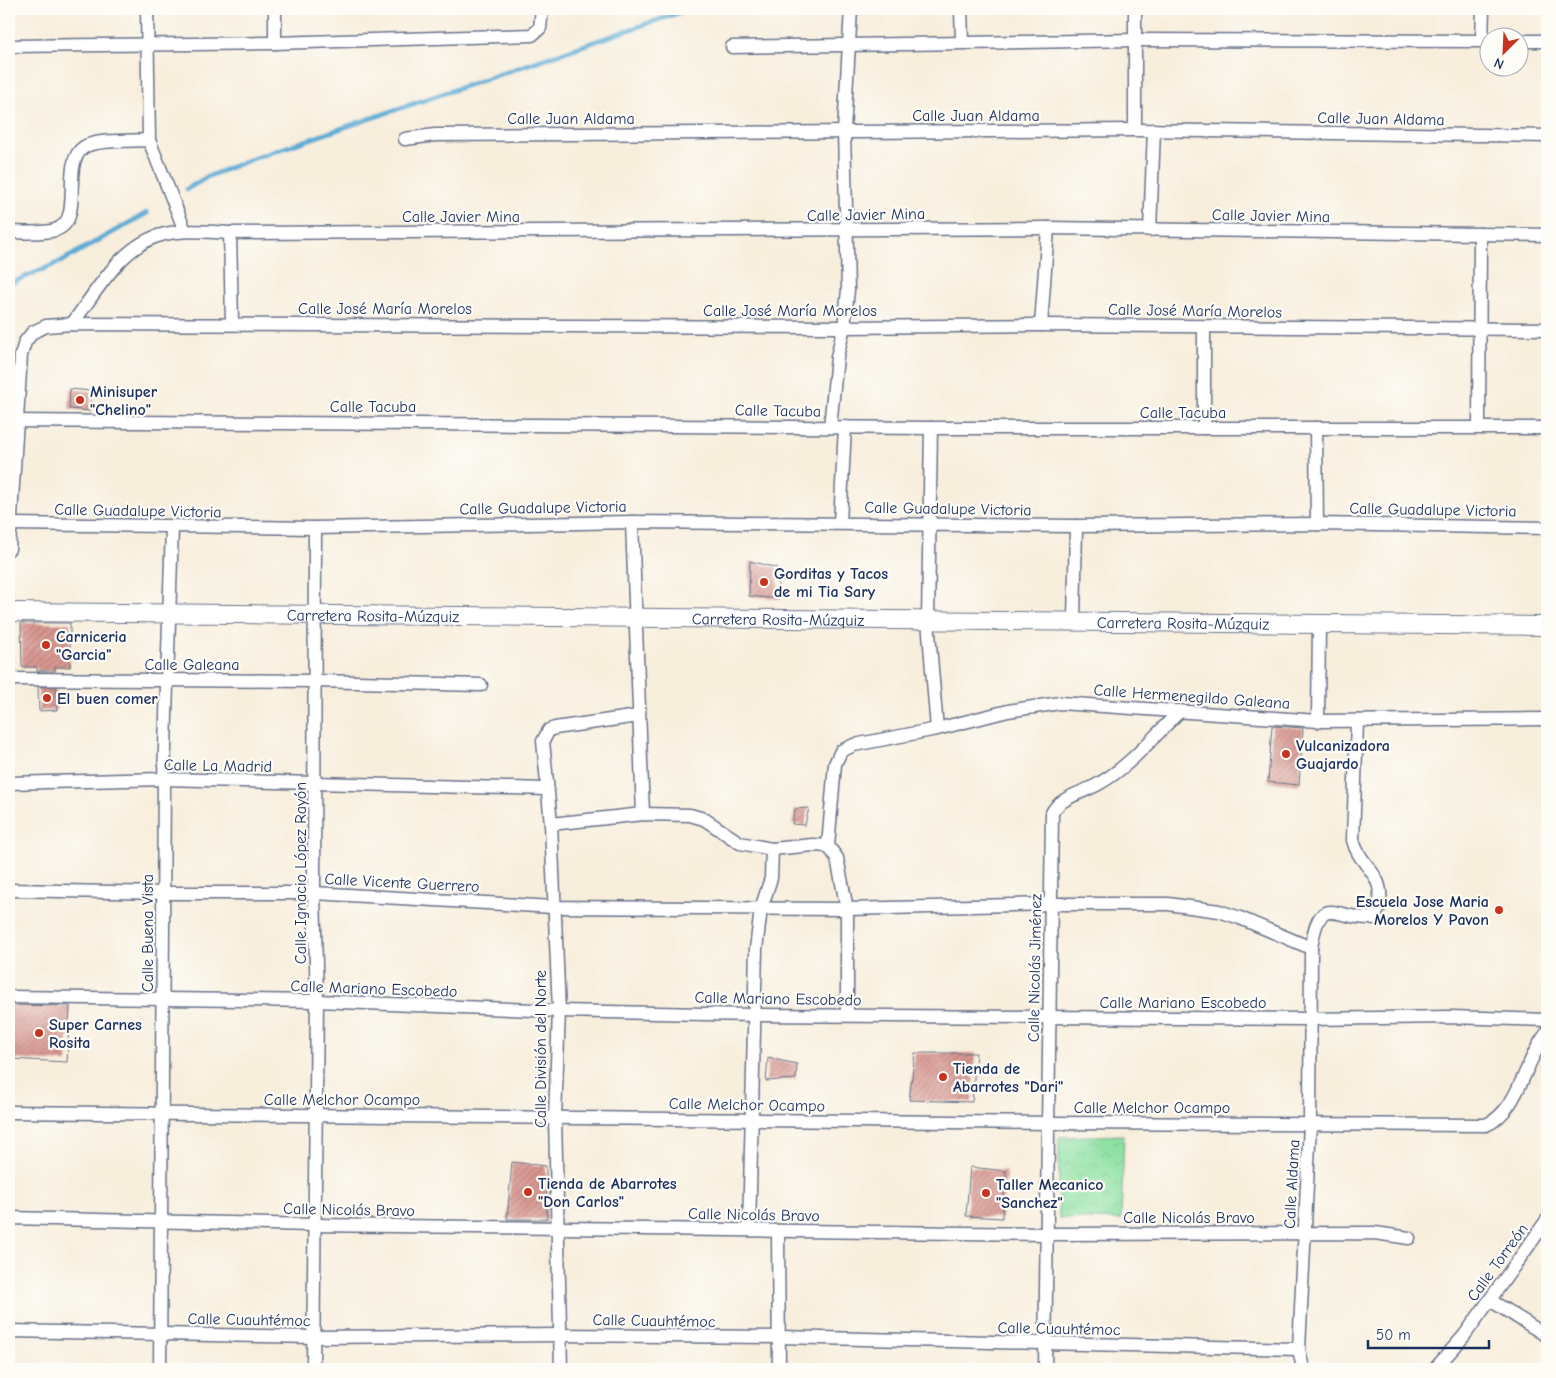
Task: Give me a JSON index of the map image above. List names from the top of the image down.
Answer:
{
  "streets": {
    "main road": ["Carretera Rosita-Múzquiz"],
    "street": [
      "Calle Juan Aldama",
      "Calle Javier Mina",
      "Calle José María Morelos",
      "Calle Tacuba",
      "Calle Guadalupe Victoria",
      "Calle Galeana",
      "Calle Hermenegildo Galeana",
      "Calle La Madrid",
      "Calle Ignacio López Rayón",
      "Calle Vicente Guerrero",
      "Calle Buena Vista",
      "Calle Nicolás Jiménez",
      "Calle Mariano Escobedo",
      "Calle División del Norte",
      "Calle Melchor Ocampo",
      "Calle Aldama",
      "Calle Nicolás Bravo",
      "Calle Torreón",
      "Calle Cuauhtémoc"
    ]
  },
  "crossings": [
    ["Calle Javier Mina", "Calle José María Morelos"],
    ["Calle José María Morelos", "Calle Tacuba"],
    ["Calle Guadalupe Victoria", "Calle Ignacio López Rayón"],
    ["Calle Guadalupe Victoria", "Calle Buena Vista"],
    ["Carretera Rosita-Múzquiz", "Calle Ignacio López Rayón"],
    ["Carretera Rosita-Múzquiz", "Calle Buena Vista"],
    ["Calle Galeana", "Calle Ignacio López Rayón"],
    ["Calle Galeana", "Calle Buena Vista"],
    ["Calle Hermenegildo Galeana", "Calle Nicolás Jiménez"],
    ["Calle Hermenegildo Galeana", "Calle Aldama"],
    ["Calle La Madrid", "Calle Ignacio López Rayón"],
    ["Calle La Madrid", "Calle Buena Vista"],
    ["Calle La Madrid", "Calle División del Norte"],
    ["Calle Ignacio López Rayón", "Calle Vicente Guerrero"],
    ["Calle Ignacio López Rayón", "Calle Mariano Escobedo"],
    ["Calle Ignacio López Rayón", "Calle Melchor Ocampo"],
    ["Calle Ignacio López Rayón", "Calle Nicolás Bravo"],
    ["Calle Ignacio López Rayón", "Calle Cuauhtémoc"],
    ["Calle Vicente Guerrero", "Calle Buena Vista"],
    ["Calle Vicente Guerrero", "Calle Nicolás Jiménez"],
    ["Calle Vicente Guerrero", "Calle División del Norte"],
    ["Calle Vicente Guerrero", "Calle Aldama"],
    ["Calle Buena Vista", "Calle Mariano Escobedo"],
    ["Calle Buena Vista", "Calle Melchor Ocampo"],
    ["Calle Buena Vista", "Calle Nicolás Bravo"],
    ["Calle Buena Vista", "Calle Cuauhtémoc"],
    ["Calle Nicolás Jiménez", "Calle Mariano Escobedo"],
    ["Calle Nicolás Jiménez", "Calle Melchor Ocampo"],
    ["Calle Nicolás Jiménez", "Calle Nicolás Bravo"],
    ["Calle Nicolás Jiménez", "Calle Cuauhtémoc"],
    ["Calle Mariano Escobedo", "Calle División del Norte"],
    ["Calle Mariano Escobedo", "Calle Aldama"],
    ["Calle División del Norte", "Calle Melchor Ocampo"],
    ["Calle División del Norte", "Calle Nicolás Bravo"],
    ["Calle División del Norte", "Calle Cuauhtémoc"],
    ["Calle Melchor Ocampo", "Calle Aldama"],
    ["Calle Aldama", "Calle Nicolás Bravo"],
    ["Calle Aldama", "Calle Cuauhtémoc"]
  ],
  "places": [
    "Minisuper \"Chelino\"",
    "Gorditas y Tacos de mi Tia Sary",
    "Carniceria \"Garcia\"",
    "El buen comer",
    "Vulcanizadora Guajardo",
    "Escuela Jose Maria Morelos Y Pavon",
    "Super Carnes Rosita",
    "Tienda de Abarrotes \"Dari\"",
    "Tienda de Abarrotes \"Don Carlos\"",
    "Taller Mecanico \"Sanchez\""
  ],
  "scale_bar": "50 m",
  "north": "bottom left"
}
